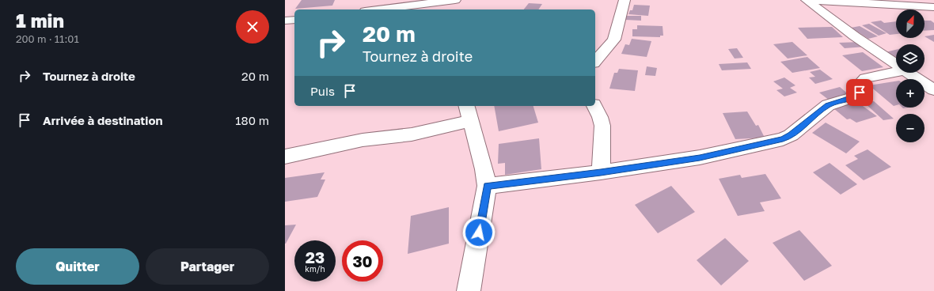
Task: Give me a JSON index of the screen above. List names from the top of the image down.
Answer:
{
  "north": "top right",
  "page": {
    "heading": ["1 min", "200 m · 11:01"],
    "map_buttons": ["+", "−"],
    "turn": ["20 m", "Tournez à droite"],
    "list": [
      {
        "name": "Tournez à droite",
        "value": "20 m"
      },
      {
        "name": "Arrivée à destination",
        "value": "180 m"
      }
    ],
    "then": "Puis",
    "speed": "23 km/h",
    "limit": "30",
    "buttons": ["Quitter", "Partager"]
  }
}
